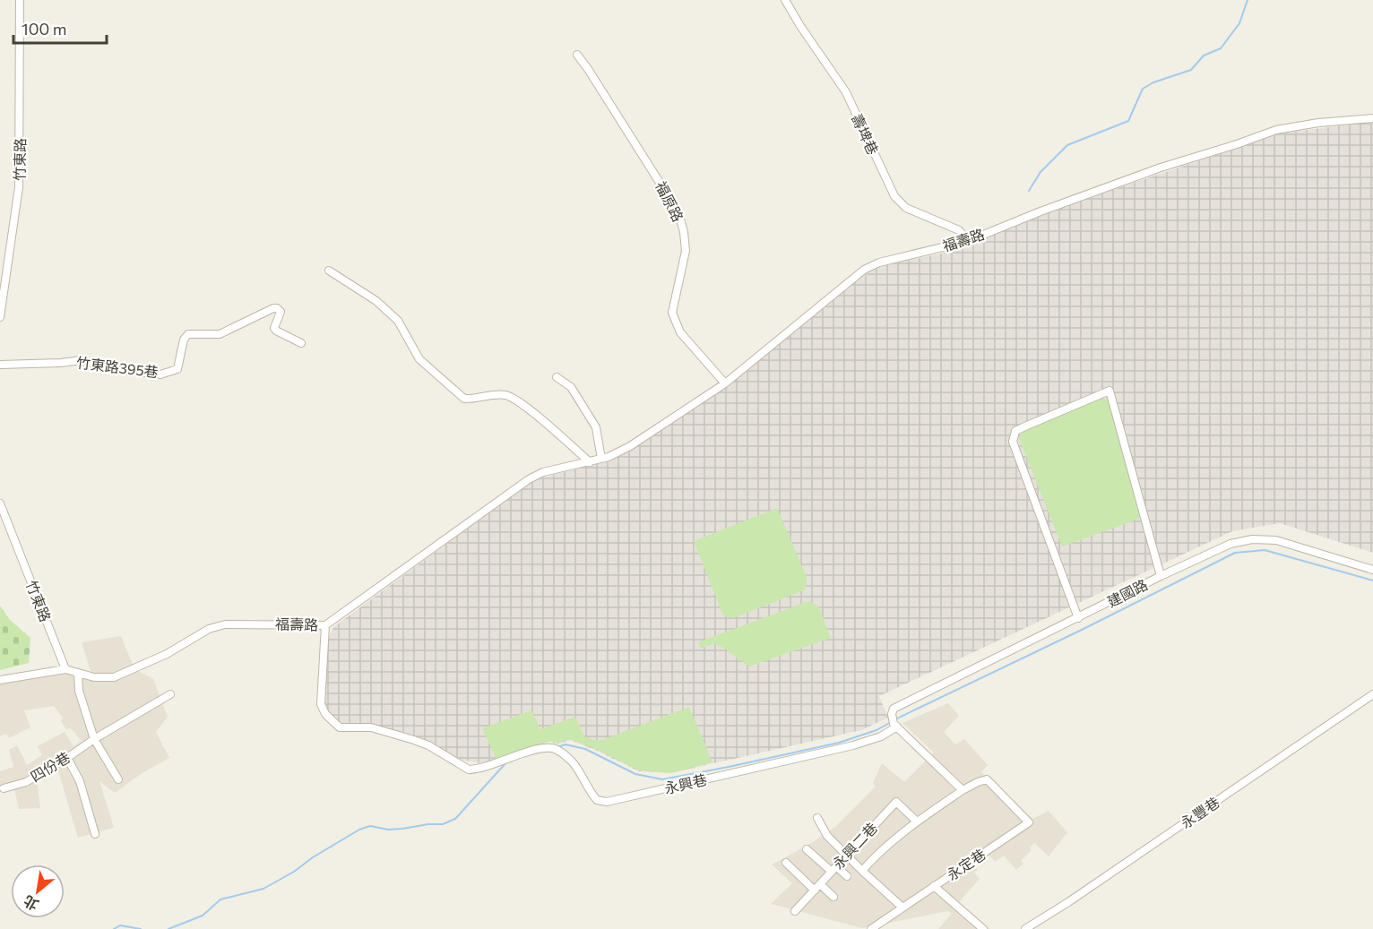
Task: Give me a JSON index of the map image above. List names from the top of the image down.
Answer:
{
  "streets": {
    "street": [
      "壽埤巷",
      "竹東路",
      "福原路",
      "福壽路",
      "竹東路395巷",
      "建國路",
      "四份巷",
      "永興巷",
      "永豐巷",
      "永興二巷",
      "永定巷"
    ]
  },
  "crossings": [
    ["壽埤巷", "福壽路"],
    ["竹東路", "福壽路"],
    ["福原路", "福壽路"],
    ["福壽路", "永興巷"],
    ["建國路", "永興巷"]
  ],
  "scale_bar": "100 m",
  "north": "bottom left"
}
